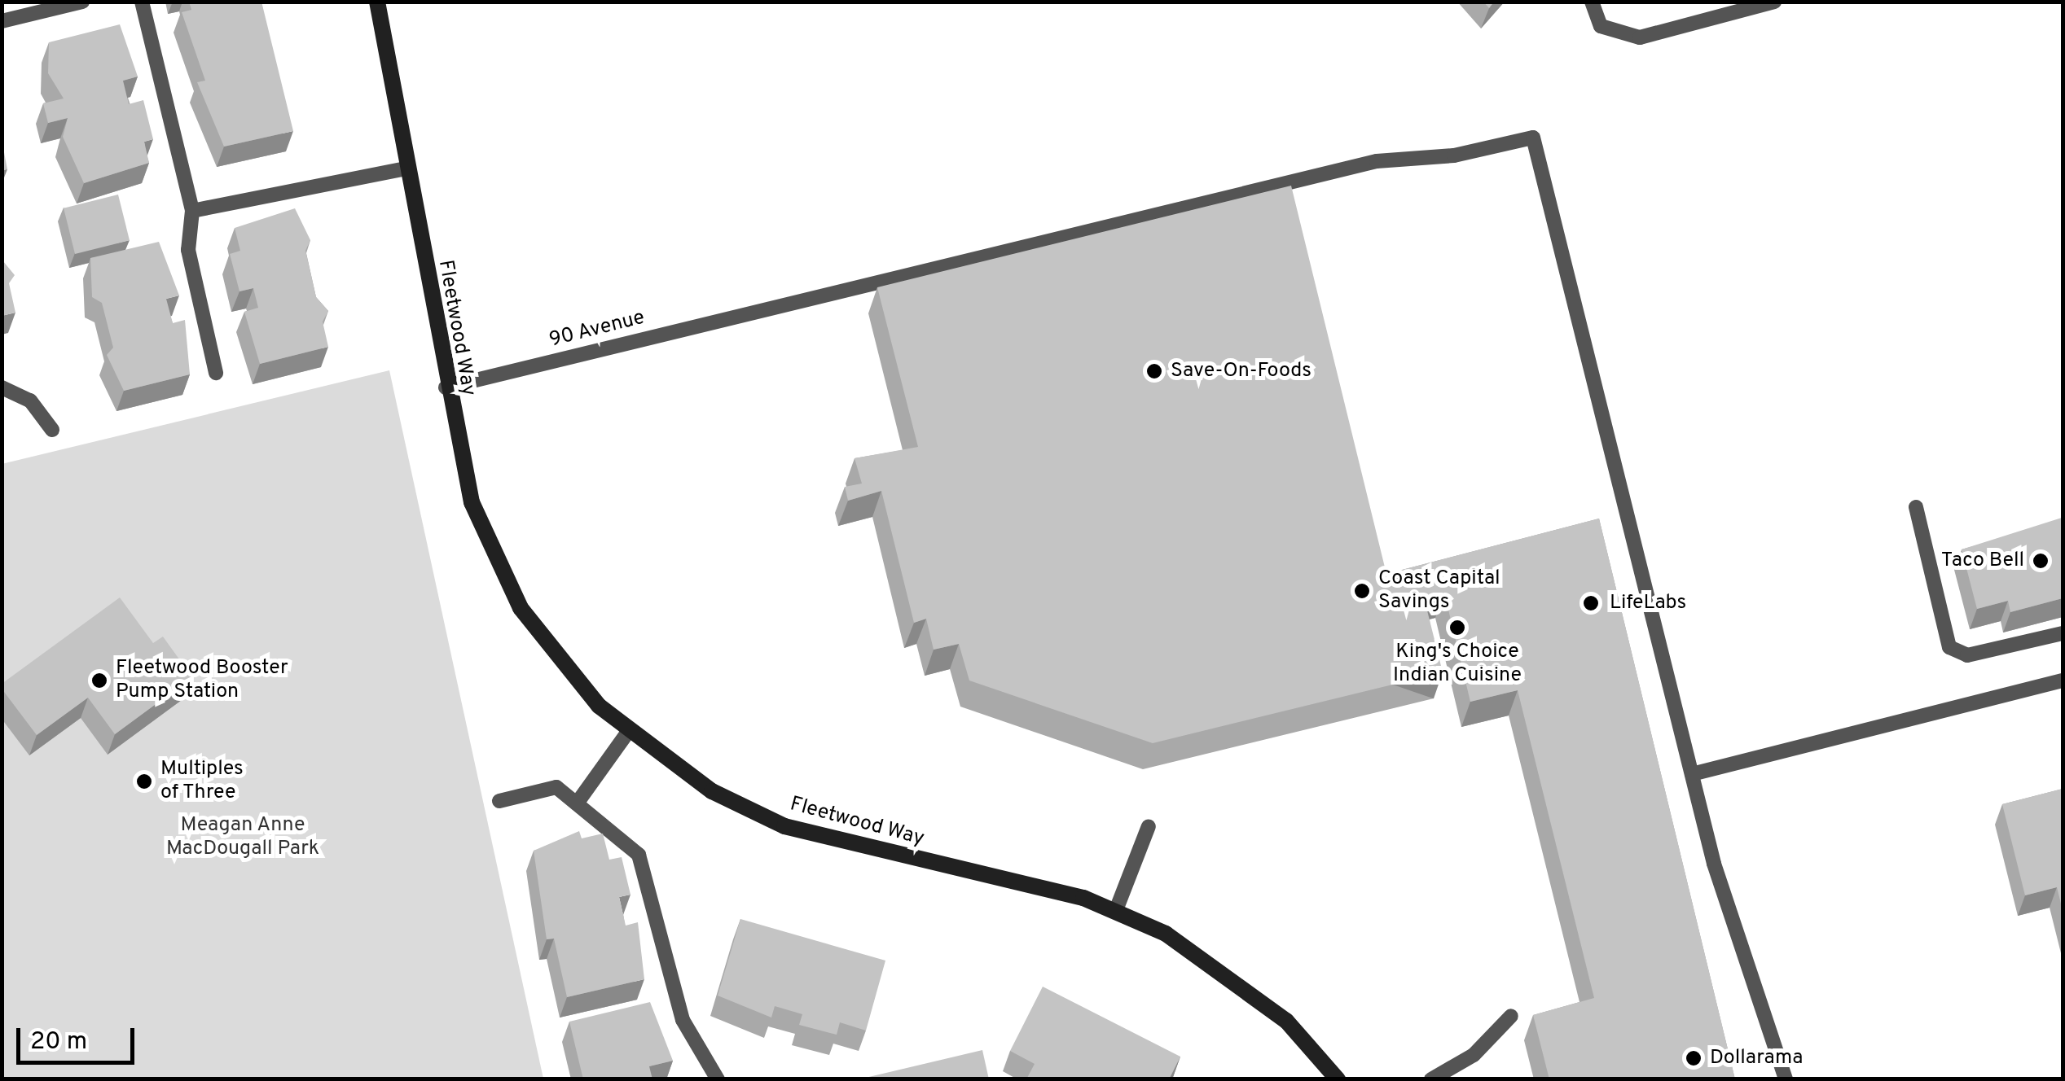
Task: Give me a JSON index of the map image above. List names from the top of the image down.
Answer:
{
  "streets": {
    "street": ["Fleetwood Way"],
    "lane": ["90 Avenue"]
  },
  "crossings": [
    ["Fleetwood Way", "90 Avenue"]
  ],
  "parks": ["Meagan Anne MacDougall Park"],
  "places": [
    "Save-On-Foods",
    "Taco Bell",
    "Coast Capital Savings",
    "LifeLabs",
    "King's Choice Indian Cuisine",
    "Fleetwood Booster Pump Station",
    "Multiples of Three",
    "Dollarama"
  ],
  "scale_bar": "20 m"
}
